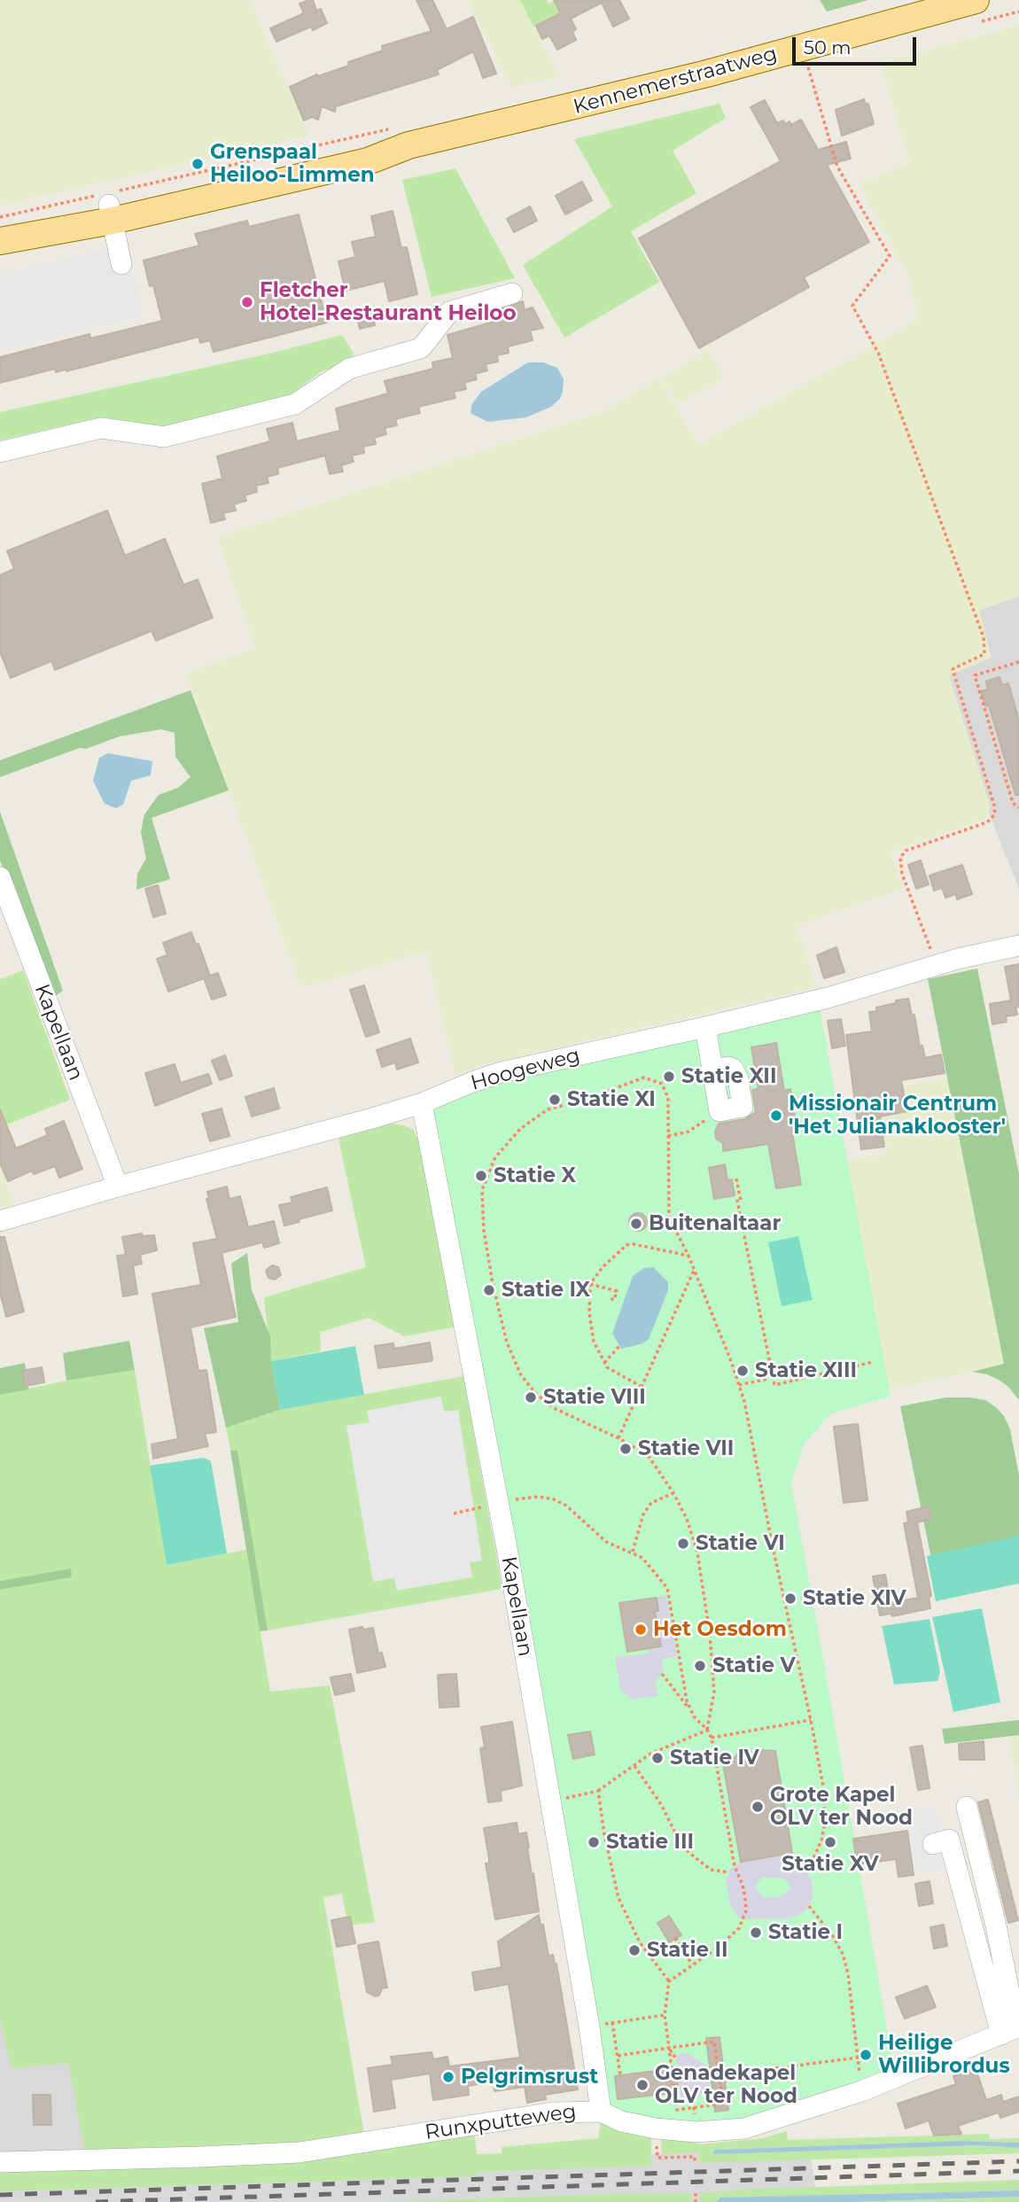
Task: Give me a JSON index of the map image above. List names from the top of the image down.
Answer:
{
  "streets": {
    "main road": ["Kennemerstraatweg"],
    "street": ["Kapellaan", "Hoogeweg", "Runxputteweg"]
  },
  "crossings": [
    ["Kapellaan", "Hoogeweg"],
    ["Kapellaan", "Runxputteweg"]
  ],
  "places": [
    "Grenspaal Heiloo-Limmen",
    "Fletcher Hotel-Restaurant Heiloo",
    "Statie XII",
    "Statie XI",
    "Missionair Centrum 'Het Julianaklooster'",
    "Statie X",
    "Buitenaltaar",
    "Statie IX",
    "Statie XIII",
    "Statie VIII",
    "Statie VII",
    "Statie VI",
    "Statie XIV",
    "Het Oesdom",
    "Statie V",
    "Statie IV",
    "Grote Kapel OLV ter Nood",
    "Statie III",
    "Statie XV",
    "Statie I",
    "Statie II",
    "Heilige Willibrordus",
    "Pelgrimsrust",
    "Genadekapel OLV ter Nood"
  ],
  "scale_bar": "50 m"
}
